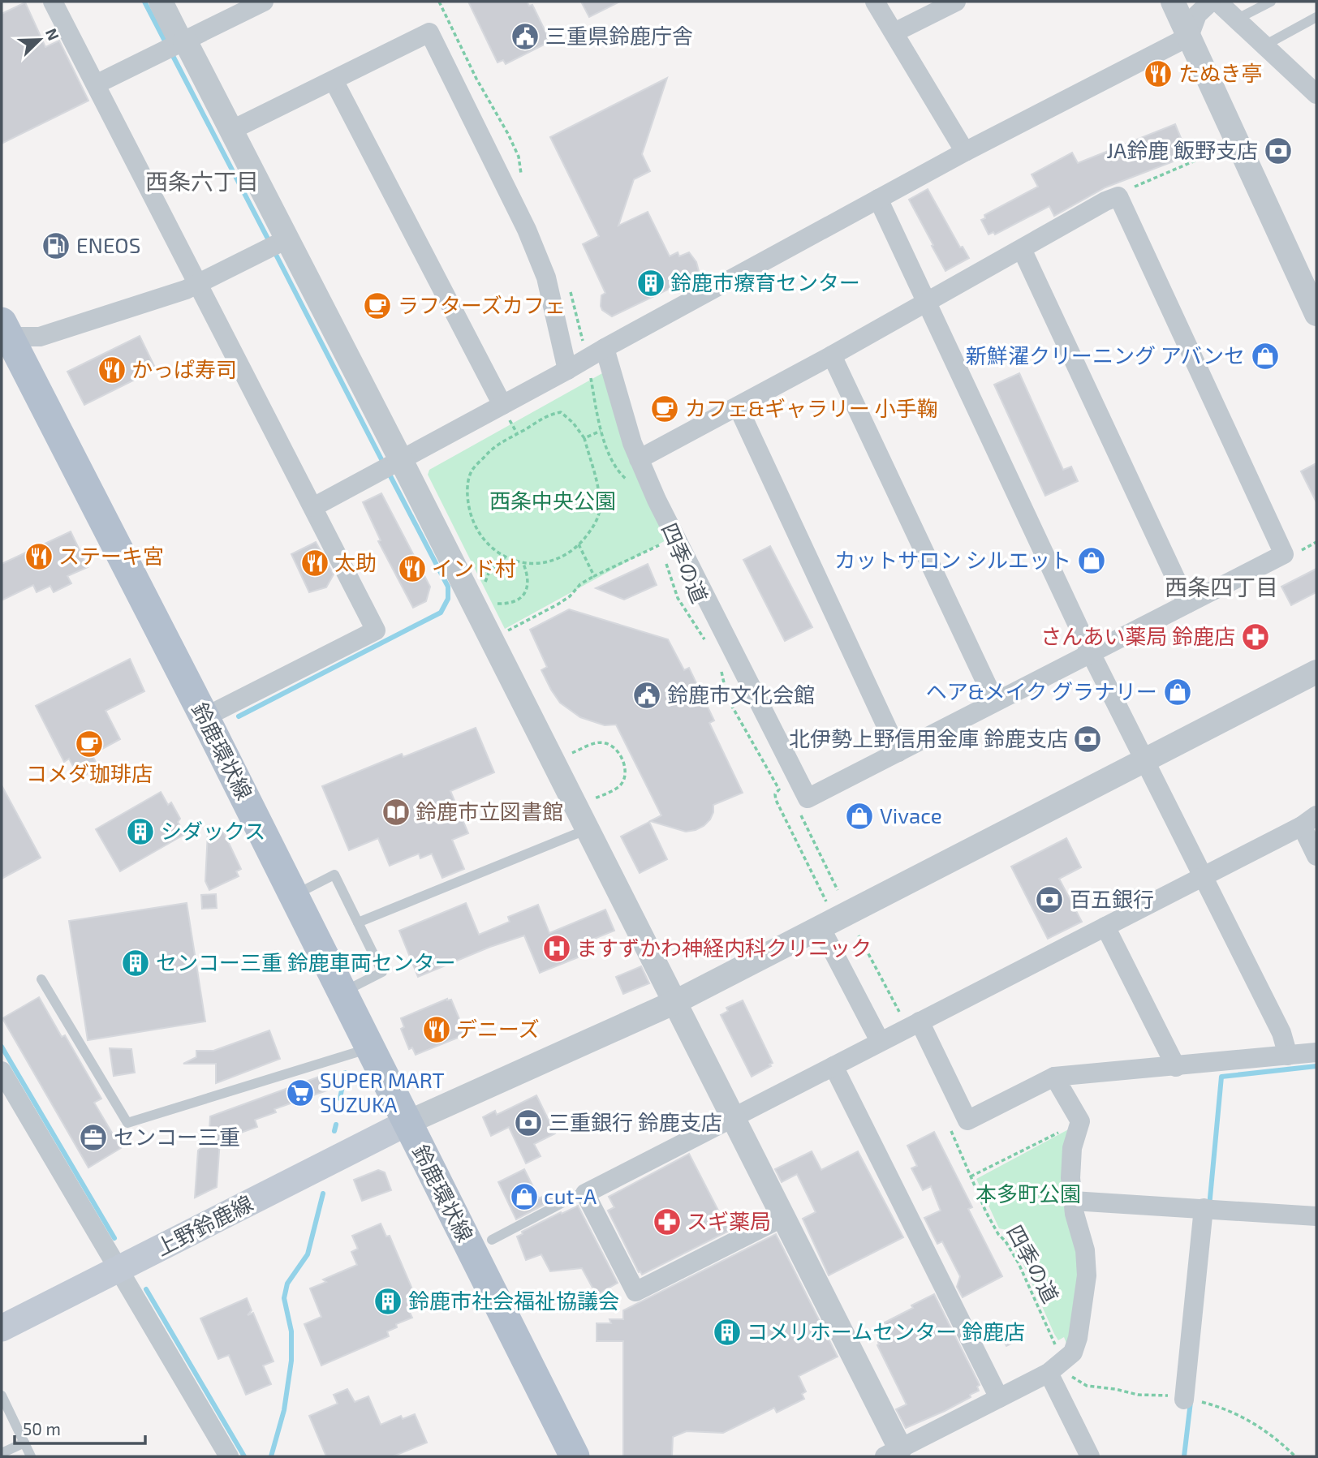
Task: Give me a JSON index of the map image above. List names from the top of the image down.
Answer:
{
  "streets": {
    "main road": ["鈴鹿環状線", "上野鈴鹿線"],
    "path": ["四季の道"]
  },
  "crossings": [
    ["鈴鹿環状線", "上野鈴鹿線"]
  ],
  "districts": ["西条六丁目", "西条四丁目"],
  "parks": ["西条中央公園", "本多町公園"],
  "places": {
    "public building": ["三重県鈴鹿庁舎", "鈴鹿市文化会館"],
    "restaurant": [
      "たぬき亭",
      "かっぱ寿司",
      "ステーキ宮",
      "太助",
      "インド村",
      "デニーズ"
    ],
    "bank": [
      "JA鈴鹿 飯野支店",
      "北伊勢上野信用金庫 鈴鹿支店",
      "百五銀行",
      "三重銀行 鈴鹿支店"
    ],
    "fuel station": ["ENEOS"],
    "building": [
      "鈴鹿市療育センター",
      "シダックス",
      "センコー三重 鈴鹿車両センター",
      "鈴鹿市社会福祉協議会",
      "コメリホームセンター 鈴鹿店"
    ],
    "cafe": ["ラフターズカフェ", "カフェ&ギャラリー 小手鞠", "コメダ珈琲店"],
    "shop": [
      "新鮮濯クリーニング アバンセ",
      "カットサロン シルエット",
      "ヘア&メイク グラナリー",
      "Vivace",
      "cut-A"
    ],
    "pharmacy": ["さんあい薬局 鈴鹿店", "スギ薬局"],
    "library": ["鈴鹿市立図書館"],
    "hospital": ["ますずかわ神経内科クリニック"],
    "supermarket": ["SUPER MART SUZUKA"],
    "office": ["センコー三重"]
  },
  "scale_bar": "50 m",
  "north": "top right"
}
